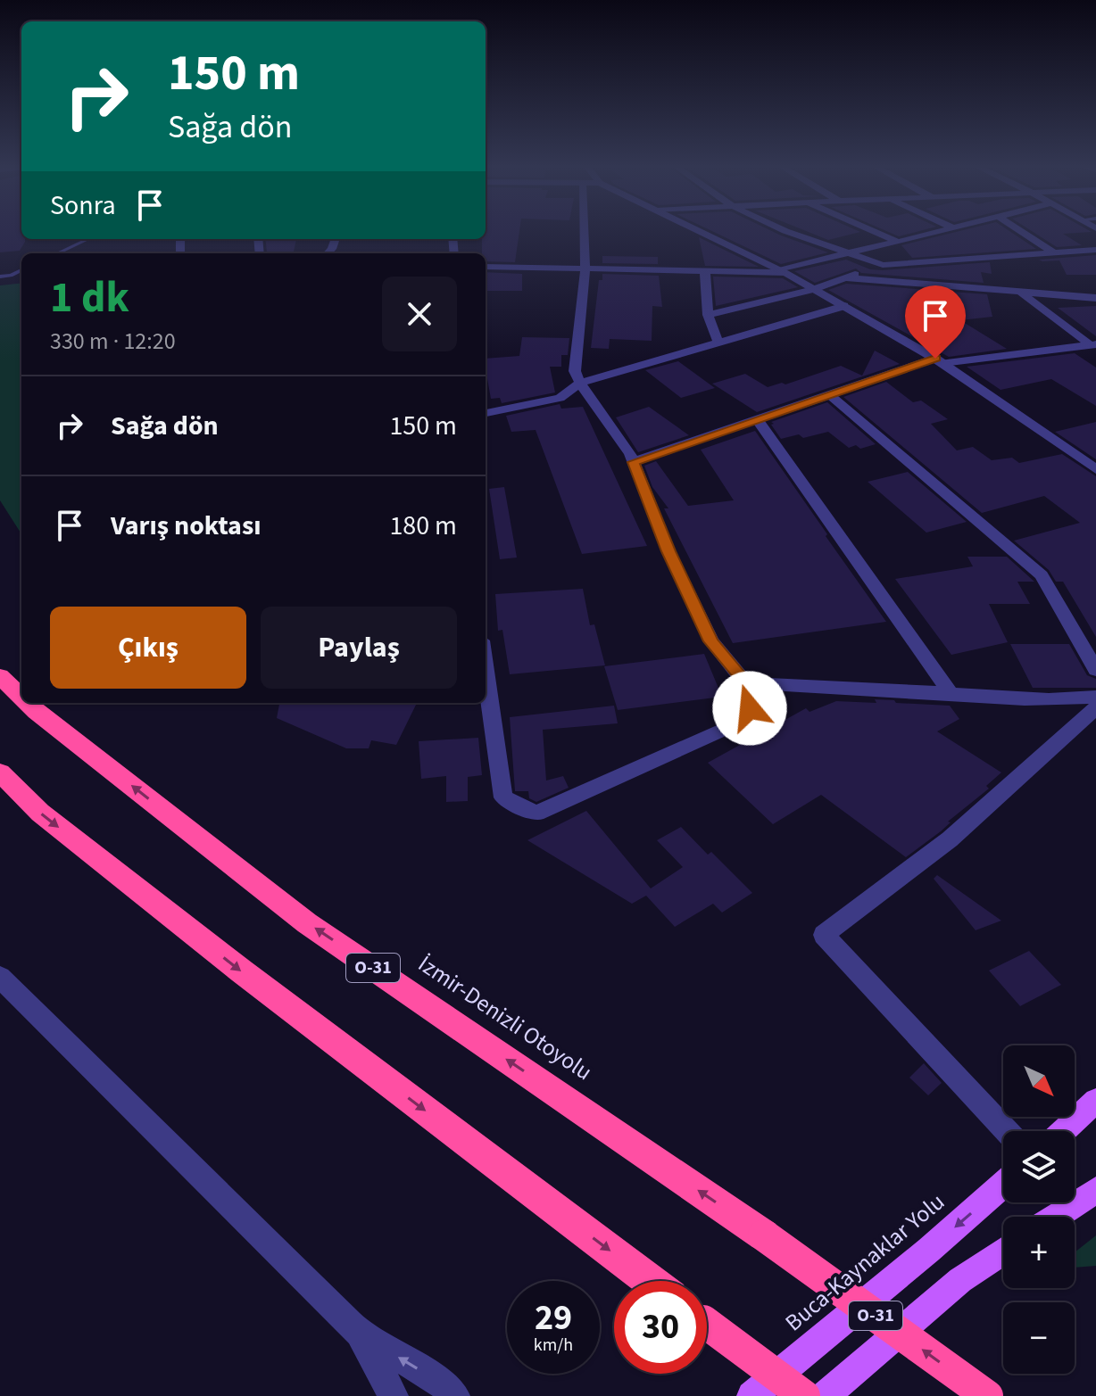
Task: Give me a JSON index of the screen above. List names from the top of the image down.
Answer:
{
  "streets": {
    "highway": ["O-31", "İzmir-Denizli Otoyolu"],
    "main road": ["Buca-Kaynaklar Yolu"]
  },
  "north": "bottom right",
  "page": {
    "turn": ["150 m", "Sağa dön"],
    "then": "Sonra",
    "heading": ["1 dk", "330 m · 12:20"],
    "list": [
      {
        "name": "Sağa dön",
        "value": "150 m"
      },
      {
        "name": "Varış noktası",
        "value": "180 m"
      }
    ],
    "buttons": ["Çıkış", "Paylaş"],
    "map_buttons": ["+", "−"],
    "speed": "29 km/h",
    "limit": "30"
  }
}
